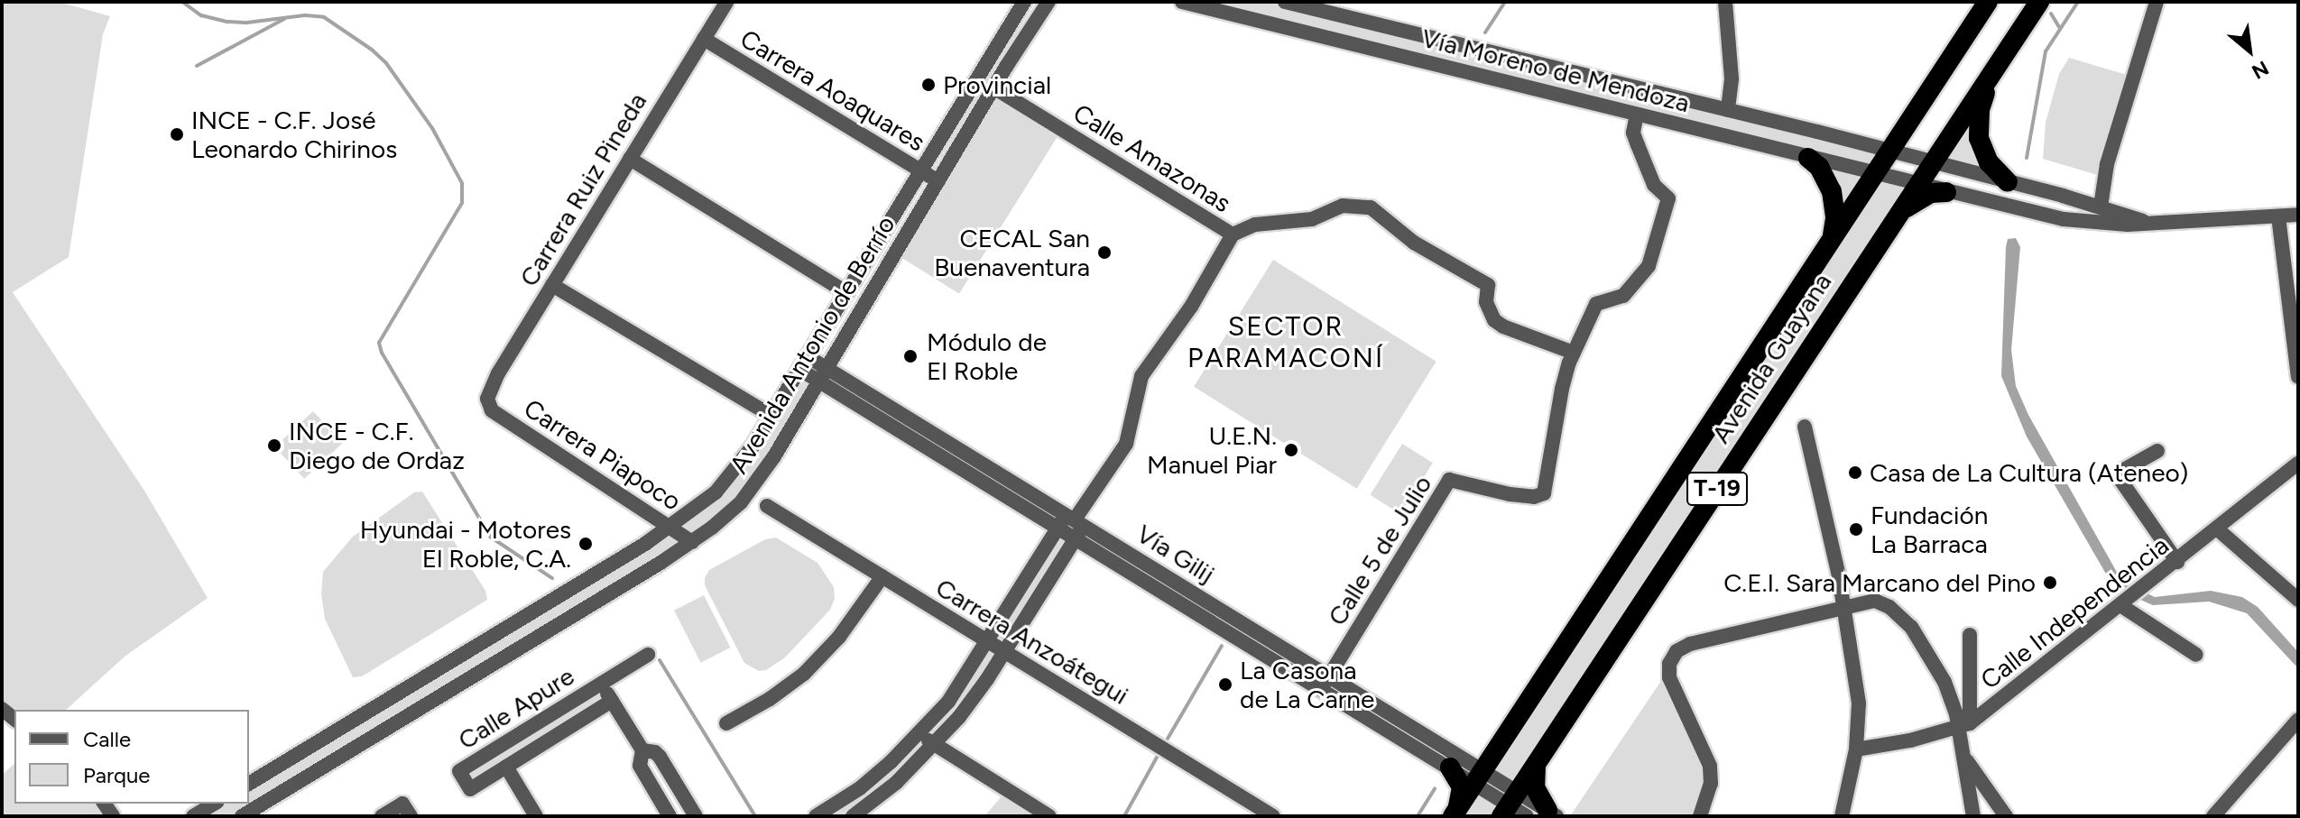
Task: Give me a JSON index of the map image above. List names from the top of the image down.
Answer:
{
  "streets": {
    "highway": ["Avenida Guayana", "T-19"],
    "street": [
      "Vía Moreno de Mendoza",
      "Carrera Aoaquares",
      "Calle Amazonas",
      "Carrera Ruiz Pineda",
      "Avenida Antonio de Berrío",
      "Carrera Piapoco",
      "Calle 5 de Julio",
      "Vía Gilij",
      "Calle Independencia",
      "Carrera Anzoátegui",
      "Calle Apure"
    ]
  },
  "crossings": [
    ["Vía Moreno de Mendoza", "Avenida Guayana"],
    ["Vía Moreno de Mendoza", "Calle 5 de Julio"],
    ["Carrera Aoaquares", "Carrera Ruiz Pineda"],
    ["Carrera Aoaquares", "Avenida Antonio de Berrío"],
    ["Calle Amazonas", "Avenida Antonio de Berrío"],
    ["Calle Amazonas", "Calle 5 de Julio"],
    ["Carrera Ruiz Pineda", "Carrera Piapoco"],
    ["Avenida Antonio de Berrío", "Carrera Piapoco"],
    ["Avenida Antonio de Berrío", "Vía Gilij"],
    ["Avenida Guayana", "T-19"],
    ["Avenida Guayana", "Vía Gilij"],
    ["T-19", "Vía Gilij"],
    ["Calle 5 de Julio", "Vía Gilij"]
  ],
  "districts": ["SECTOR PARAMACONÍ"],
  "places": [
    "Provincial",
    "INCE - C.F. José Leonardo Chirinos",
    "CECAL San Buenaventura",
    "Módulo de El Roble",
    "INCE - C.F. Diego de Ordaz",
    "U.E.N. Manuel Piar",
    "Casa de La Cultura (Ateneo)",
    "Fundación La Barraca",
    "Hyundai - Motores El Roble, C.A.",
    "C.E.I. Sara Marcano del Pino",
    "La Casona de La Carne"
  ],
  "legend": ["Calle", "Parque"],
  "north": "bottom right"
}
